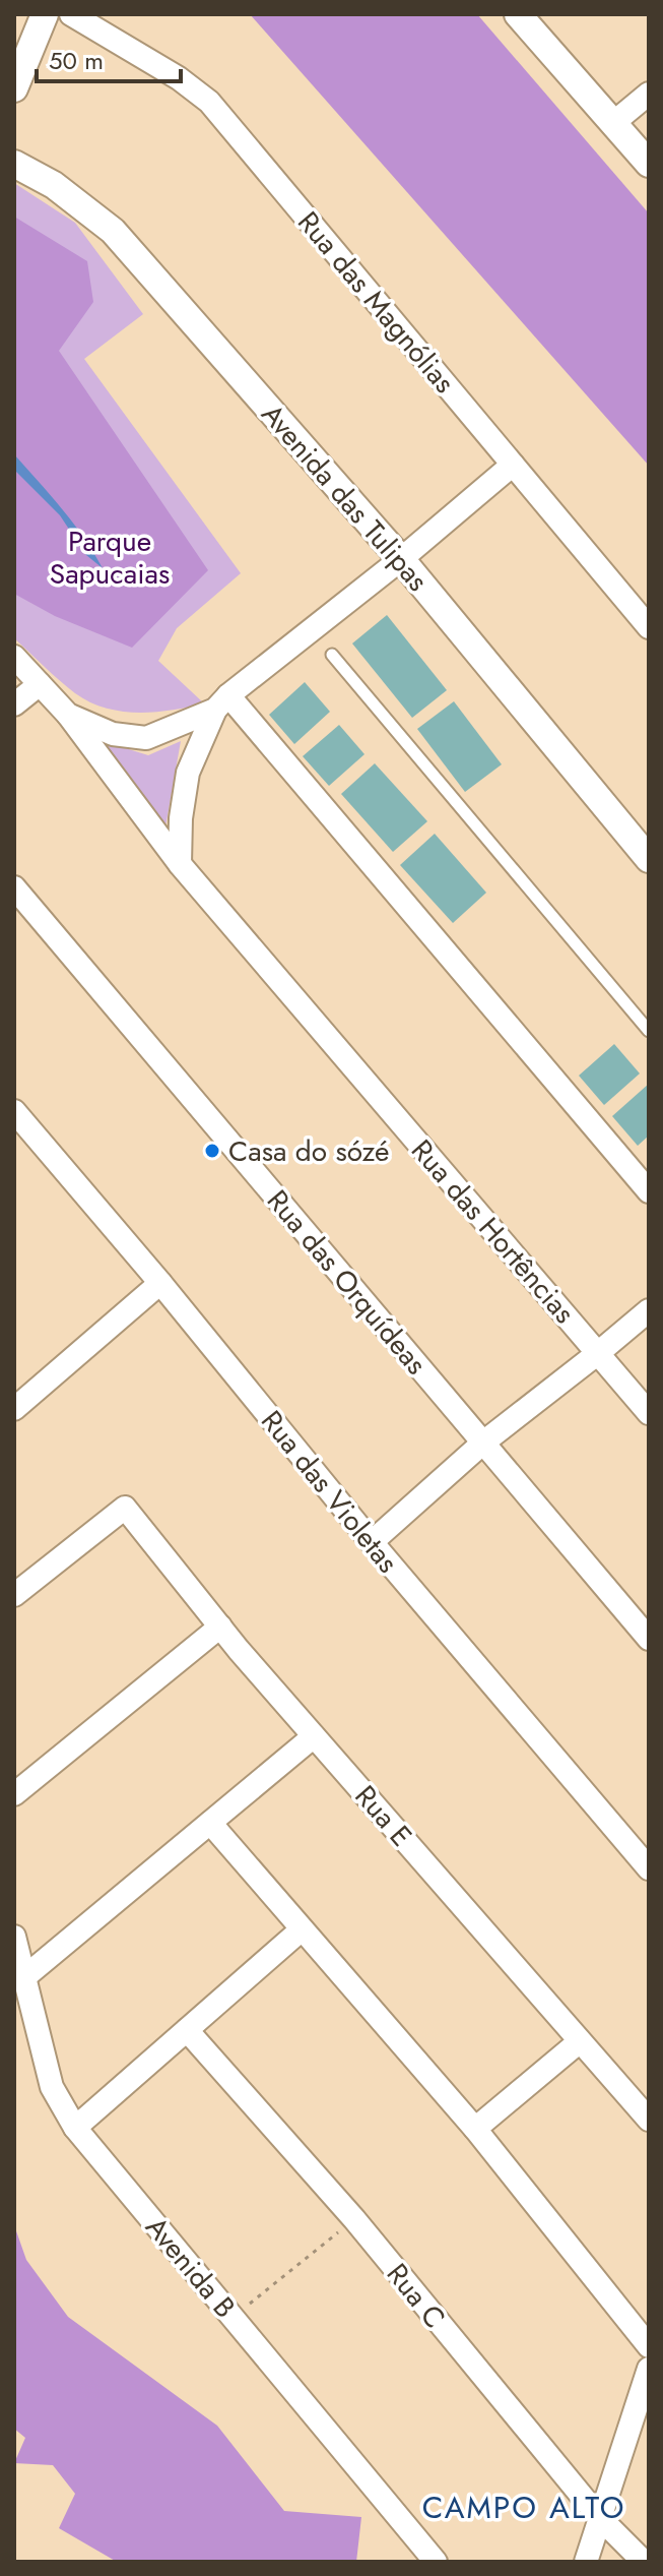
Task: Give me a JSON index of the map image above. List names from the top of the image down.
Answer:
{
  "streets": {
    "street": [
      "Rua das Magnólias",
      "Avenida das Tulipas",
      "Rua das Hortências",
      "Rua das Orquídeas",
      "Rua das Violetas",
      "Rua E",
      "Avenida B",
      "Rua C"
    ]
  },
  "districts": ["CAMPO ALTO"],
  "parks": ["Parque Sapucaias"],
  "places": ["Casa do sózé"],
  "scale_bar": "50 m"
}
